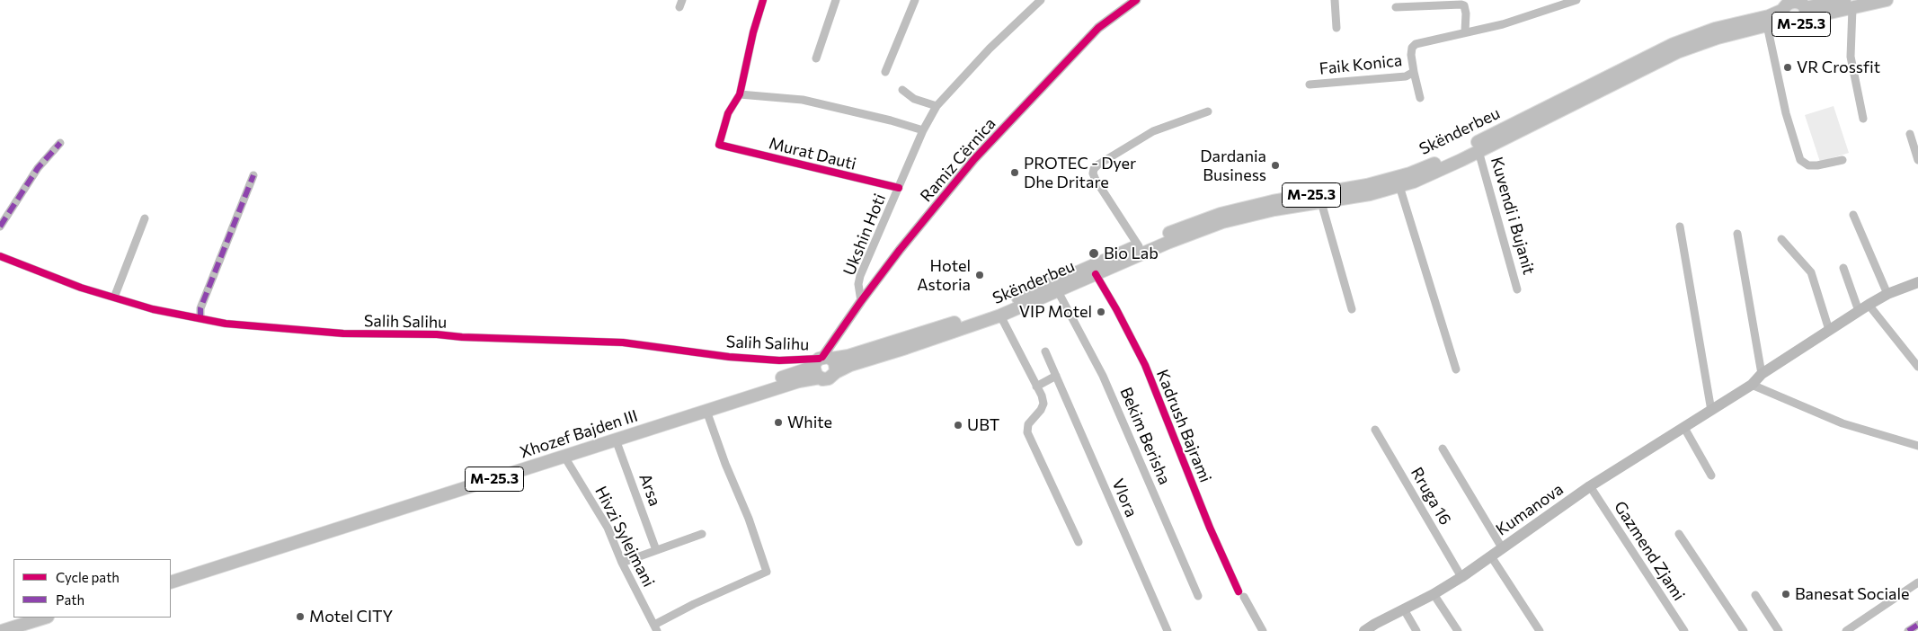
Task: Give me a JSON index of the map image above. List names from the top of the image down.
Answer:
{
  "streets": {
    "main road": [
      "M-25.3",
      "Skënderbeu",
      "Xhozef Bajden III",
      "Kumanova"
    ],
    "street": [
      "Faik Konica",
      "Murat Dauti",
      "Ramiz Cërnica",
      "Kuvendi i Bujanit",
      "Ukshin Hoti",
      "Salih Salihu",
      "Kadrush Bajrami",
      "Bekim Berisha",
      "Arsa",
      "Rruga 16",
      "Vlora",
      "Hivzi Sylejmani",
      "Gazmend Zjami"
    ]
  },
  "crossings": [
    ["M-25.3", "Skënderbeu"],
    ["M-25.3", "Ramiz Cërnica"],
    ["M-25.3", "Salih Salihu"],
    ["M-25.3", "Xhozef Bajden III"],
    ["Skënderbeu", "Ramiz Cërnica"],
    ["Skënderbeu", "Kuvendi i Bujanit"],
    ["Skënderbeu", "Salih Salihu"],
    ["Skënderbeu", "Kadrush Bajrami"],
    ["Skënderbeu", "Xhozef Bajden III"],
    ["Skënderbeu", "Bekim Berisha"],
    ["Murat Dauti", "Ukshin Hoti"],
    ["Ramiz Cërnica", "Ukshin Hoti"],
    ["Ramiz Cërnica", "Salih Salihu"],
    ["Ramiz Cërnica", "Xhozef Bajden III"],
    ["Salih Salihu", "Xhozef Bajden III"],
    ["Xhozef Bajden III", "Arsa"],
    ["Xhozef Bajden III", "Hivzi Sylejmani"],
    ["Rruga 16", "Kumanova"],
    ["Kumanova", "Gazmend Zjami"]
  ],
  "places": [
    "VR Crossfit",
    "Dardania Business",
    "PROTEC - Dyer Dhe Dritare",
    "Bio Lab",
    "Hotel Astoria",
    "VIP Motel",
    "White",
    "UBT",
    "Banesat Sociale",
    "Motel CITY"
  ],
  "legend": ["Cycle path", "Path"]
}
